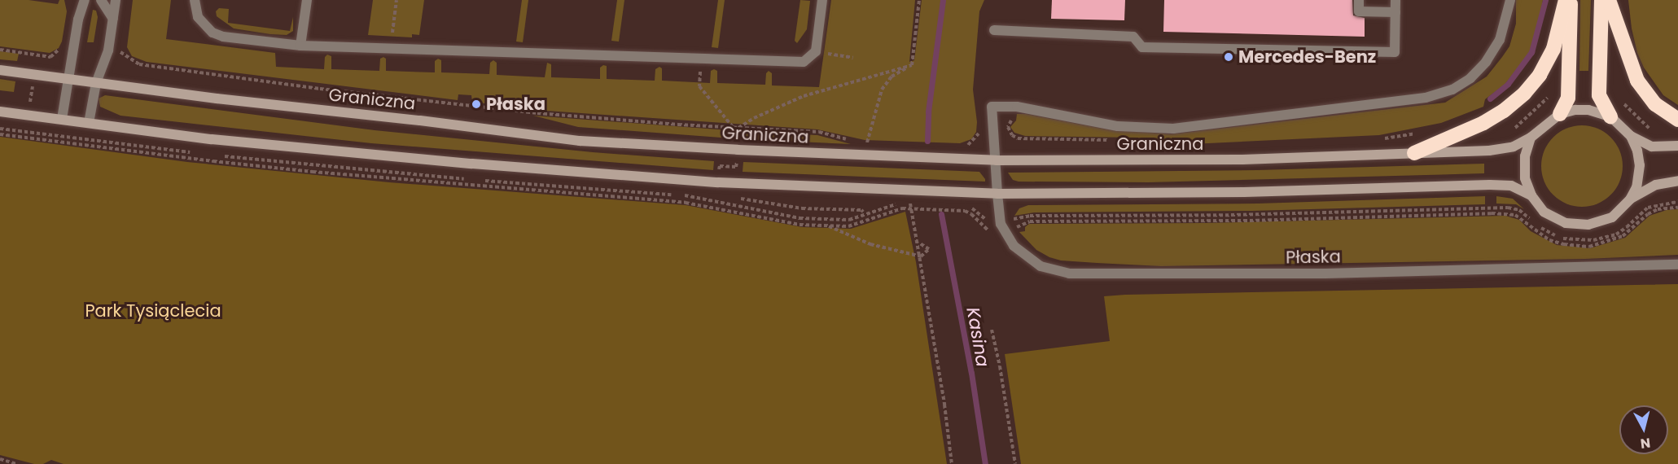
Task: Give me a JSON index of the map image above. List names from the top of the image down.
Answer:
{
  "streets": {
    "main road": ["Graniczna"],
    "street": ["Płaska"]
  },
  "crossings": [
    ["Graniczna", "Płaska"]
  ],
  "water": ["Kasina"],
  "parks": ["Park Tysiąclecia"],
  "places": ["Mercedes-Benz", "Płaska"],
  "north": "bottom"
}
